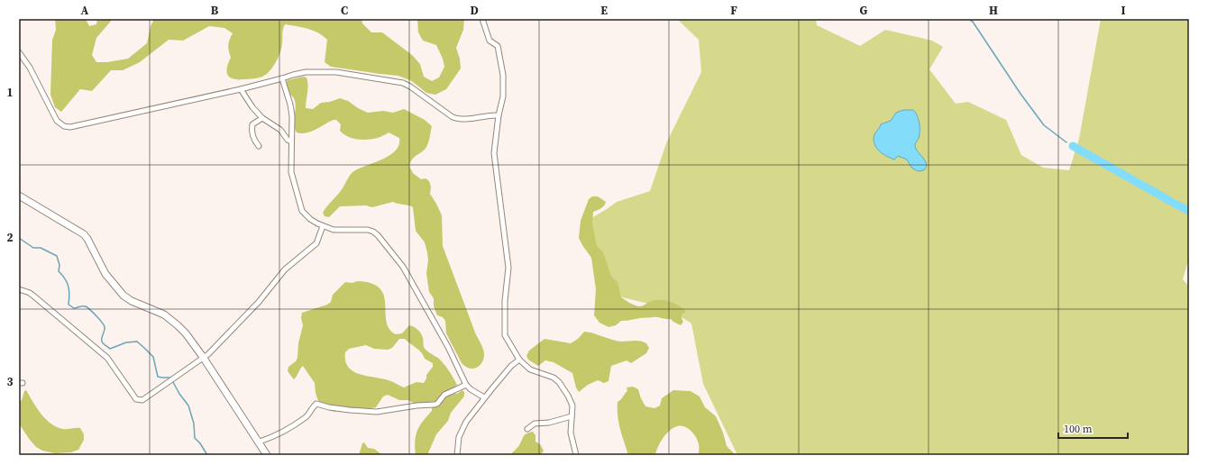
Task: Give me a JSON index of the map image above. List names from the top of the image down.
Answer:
{
  "scale_bar": "100 m",
  "grid": {
    "columns": [
      "A",
      "B",
      "C",
      "D",
      "E",
      "F",
      "G",
      "H",
      "I"
    ],
    "rows": ["1", "2", "3"]
  }
}
